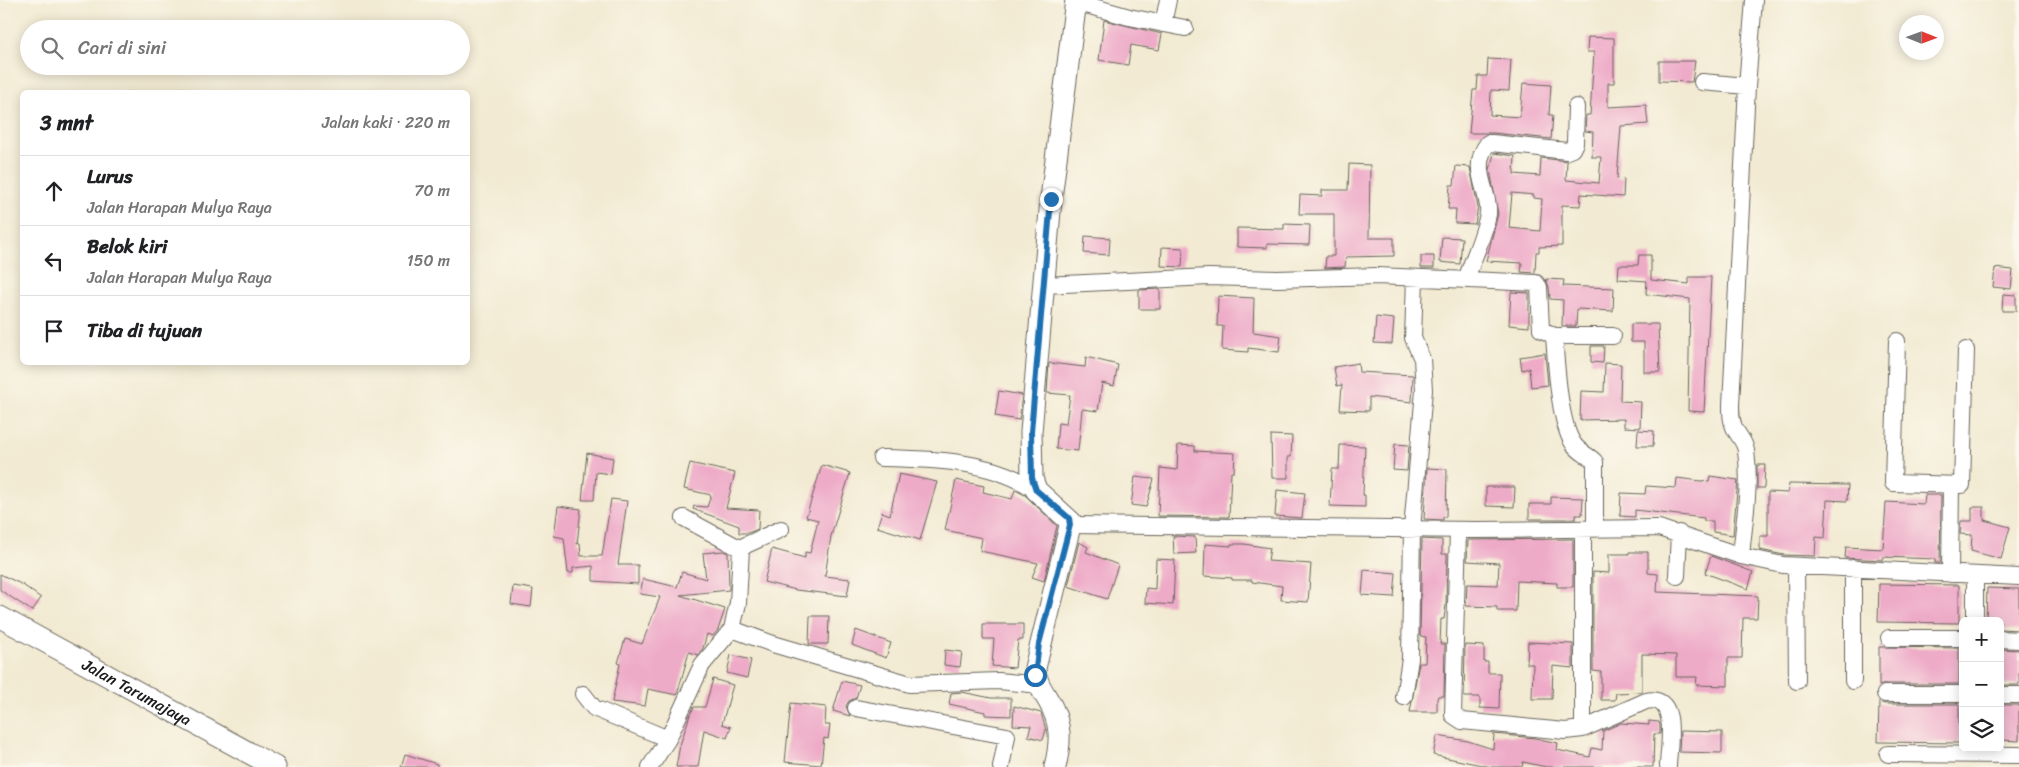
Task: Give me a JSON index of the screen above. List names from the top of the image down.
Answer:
{
  "streets": {
    "street": ["Jalan Tarumajaya"]
  },
  "north": "right",
  "page": {
    "search": "Cari di sini",
    "heading": ["3 mnt", "Jalan kaki · 220 m"],
    "list": [
      ["Lurus", "Jalan Harapan Mulya Raya", "70 m"],
      ["Belok kiri", "Jalan Harapan Mulya Raya", "150 m"],
      "Tiba di tujuan"
    ],
    "map_buttons": ["+", "−"]
  }
}
